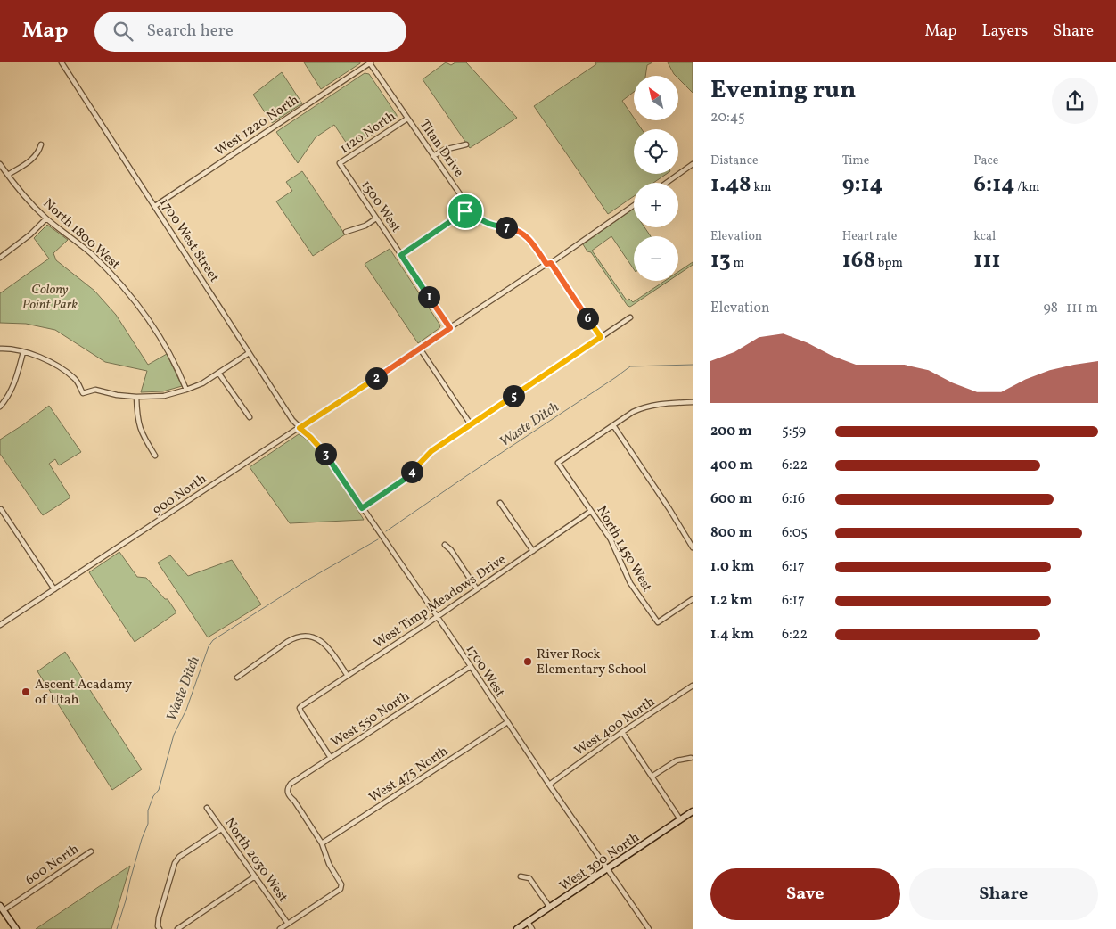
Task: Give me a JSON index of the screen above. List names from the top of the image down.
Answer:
{
  "streets": {
    "street": [
      "West 1220 North",
      "1120 North",
      "Titan Drive",
      "1500 West",
      "North 1800 West",
      "1700 West Street",
      "900 North",
      "North 1450 West",
      "West Timp Meadows Drive",
      "1700 West",
      "West 550 North",
      "West 400 North",
      "West 475 North",
      "North 2030 West",
      "West 300 North",
      "600 North"
    ]
  },
  "crossings": [
    ["West 1220 North", "Titan Drive"],
    ["West 1220 North", "1700 West Street"],
    ["1120 North", "Titan Drive"],
    ["1120 North", "1500 West"],
    ["Titan Drive", "900 North"],
    ["1500 West", "900 North"],
    ["1700 West Street", "900 North"],
    ["1700 West Street", "1700 West"],
    ["900 North", "1700 West"],
    ["North 1450 West", "West Timp Meadows Drive"],
    ["West Timp Meadows Drive", "1700 West"],
    ["West Timp Meadows Drive", "West 550 North"],
    ["1700 West", "West 550 North"],
    ["1700 West", "West 400 North"],
    ["1700 West", "West 475 North"],
    ["1700 West", "West 300 North"],
    ["West 550 North", "West 475 North"]
  ],
  "water": ["Waste Ditch"],
  "parks": ["Colony Point Park"],
  "places": ["River Rock Elementary School", "Ascent Acadamy of Utah"],
  "north": "top left",
  "page": {
    "header": "Map",
    "search": "Search here",
    "nav": ["Map", "Layers", "Share"],
    "heading": ["Evening run", "20:45"],
    "map_buttons": ["+", "−"],
    "stats": [
      ["Distance", "1.48 km"],
      ["Time", "9:14"],
      ["Pace", "6:14 /km"],
      ["Elevation", "13 m"],
      ["Heart rate", "168 bpm"],
      ["kcal", "111"]
    ],
    "pins": [
      "7",
      "1",
      "6",
      "2",
      "5",
      "3",
      "4"
    ],
    "chart": ["Elevation", "98–111 m"],
    "list": [
      {
        "name": "200 m",
        "note": "5:59"
      },
      {
        "name": "400 m",
        "note": "6:22"
      },
      {
        "name": "600 m",
        "note": "6:16"
      },
      {
        "name": "800 m",
        "note": "6:05"
      },
      {
        "name": "1.0 km",
        "note": "6:17"
      },
      {
        "name": "1.2 km",
        "note": "6:17"
      },
      {
        "name": "1.4 km",
        "note": "6:22"
      }
    ],
    "buttons": ["Save", "Share"]
  }
}
